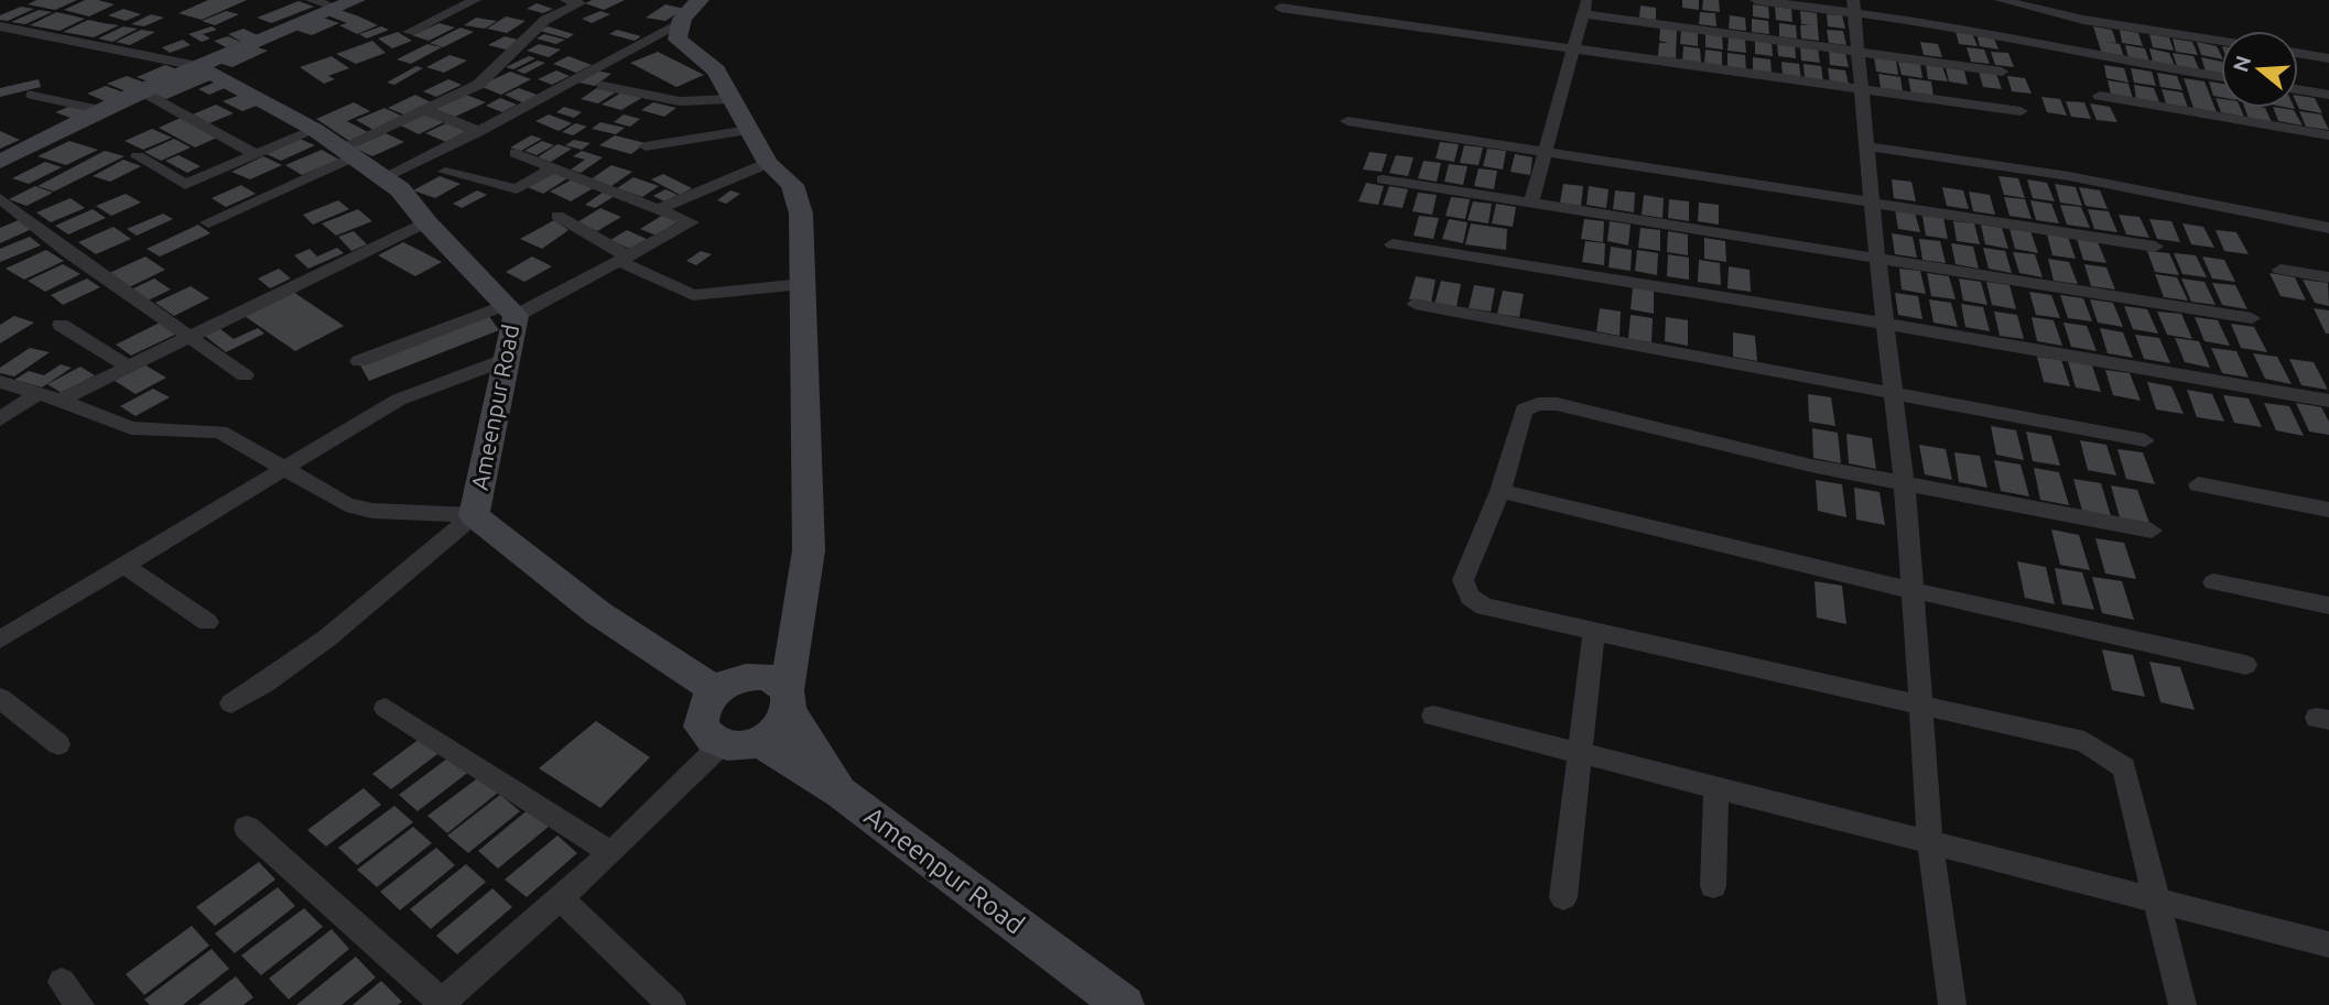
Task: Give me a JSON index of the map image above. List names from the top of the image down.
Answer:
{
  "streets": {
    "street": ["Ameenpur Road"]
  },
  "north": "left"
}
